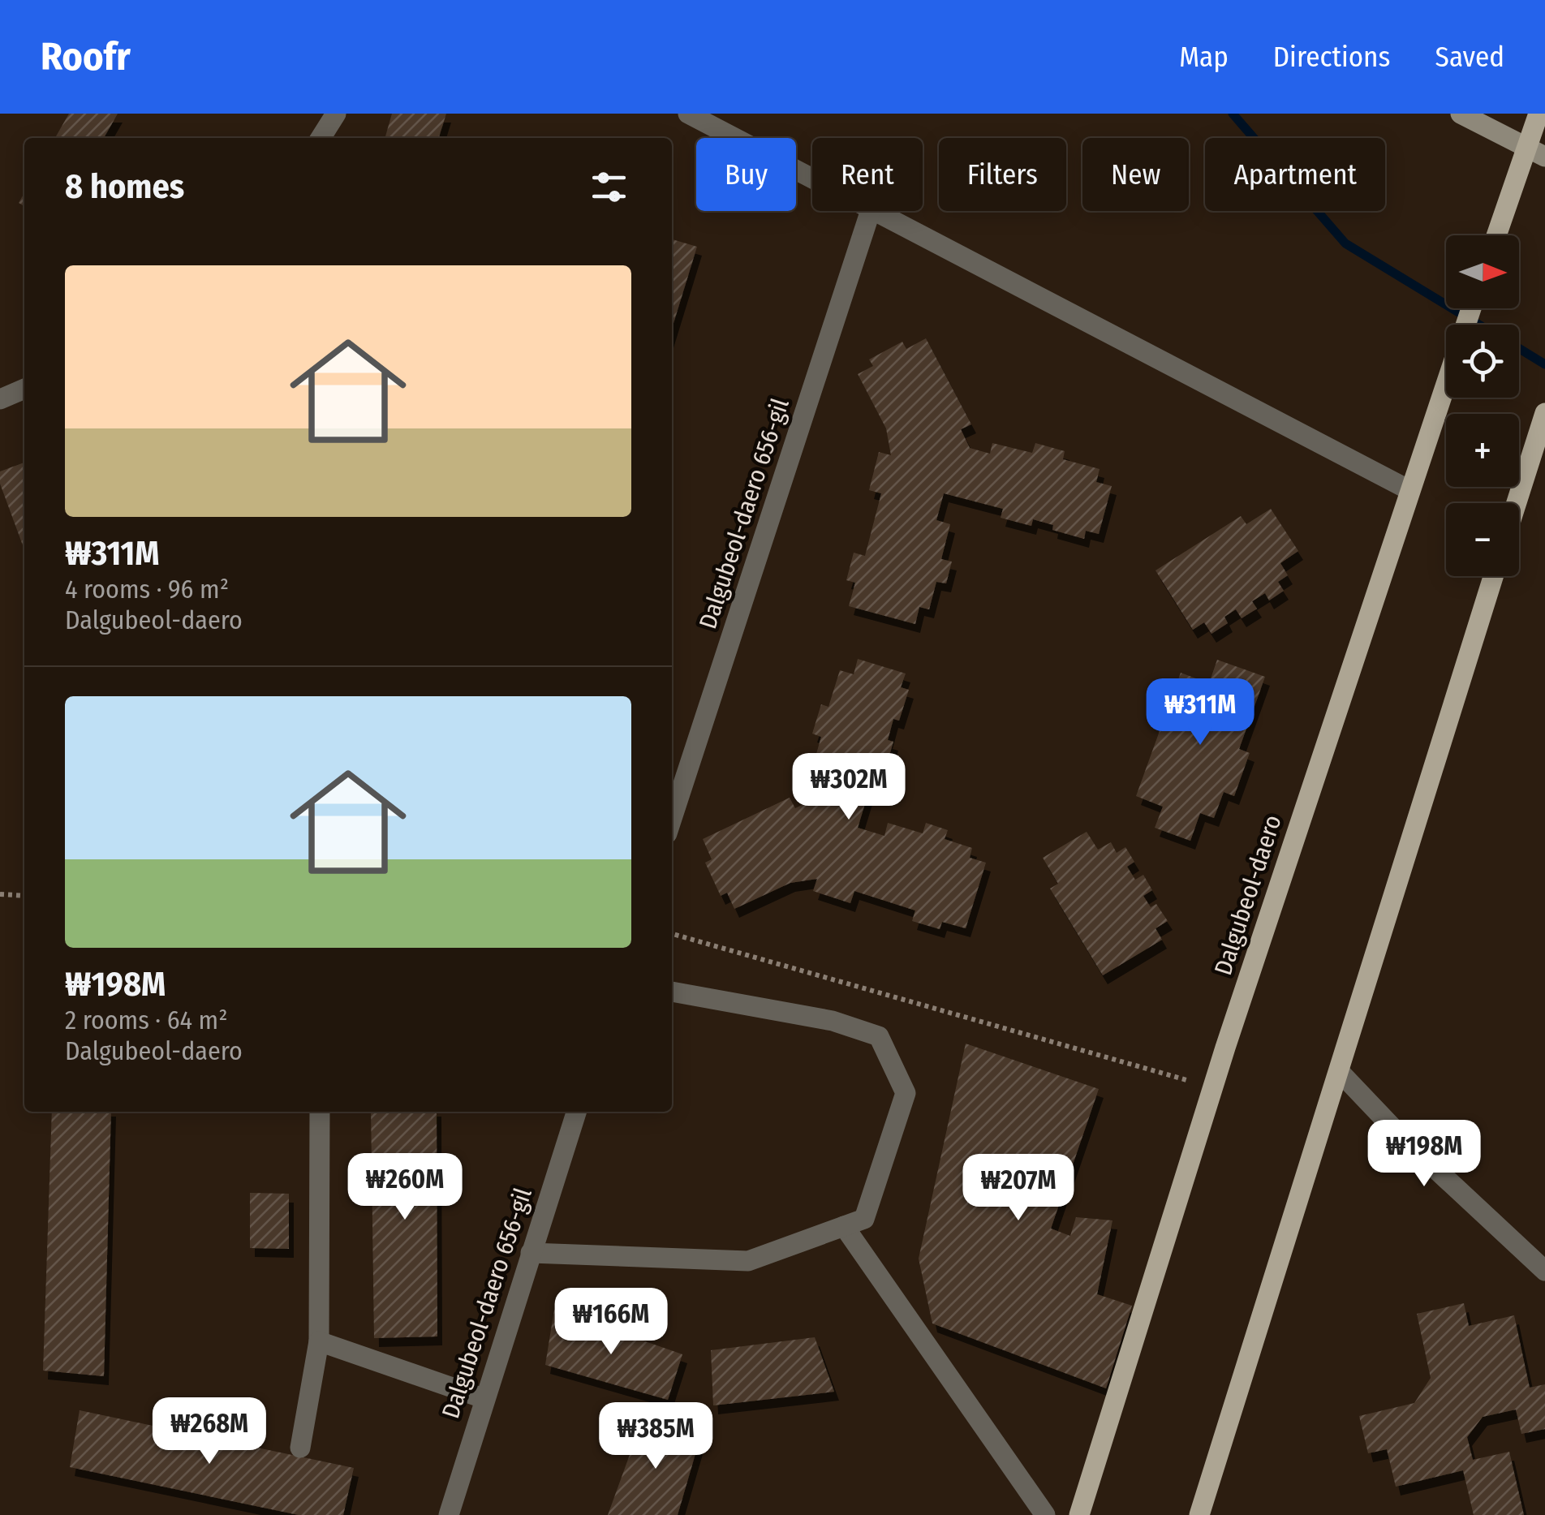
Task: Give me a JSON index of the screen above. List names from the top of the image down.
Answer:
{
  "streets": {
    "main road": ["Dalgubeol-daero"],
    "street": ["Dalgubeol-daero 656-gil"]
  },
  "north": "right",
  "page": {
    "header": "Roofr",
    "nav": ["Map", "Directions", "Saved"],
    "chip": [
      "Buy",
      "Rent",
      "Filters",
      "New",
      "Apartment"
    ],
    "heading": "8 homes",
    "map_buttons": ["+", "−"],
    "list": [
      {
        "name": "₩311M",
        "note": "4 rooms · 96 m² · Dalgubeol-daero"
      },
      {
        "name": "₩198M",
        "note": "2 rooms · 64 m² · Dalgubeol-daero"
      }
    ],
    "price": [
      "₩311M",
      "₩302M",
      "₩198M",
      "₩260M",
      "₩207M",
      "₩166M",
      "₩268M",
      "₩385M"
    ]
  }
}
